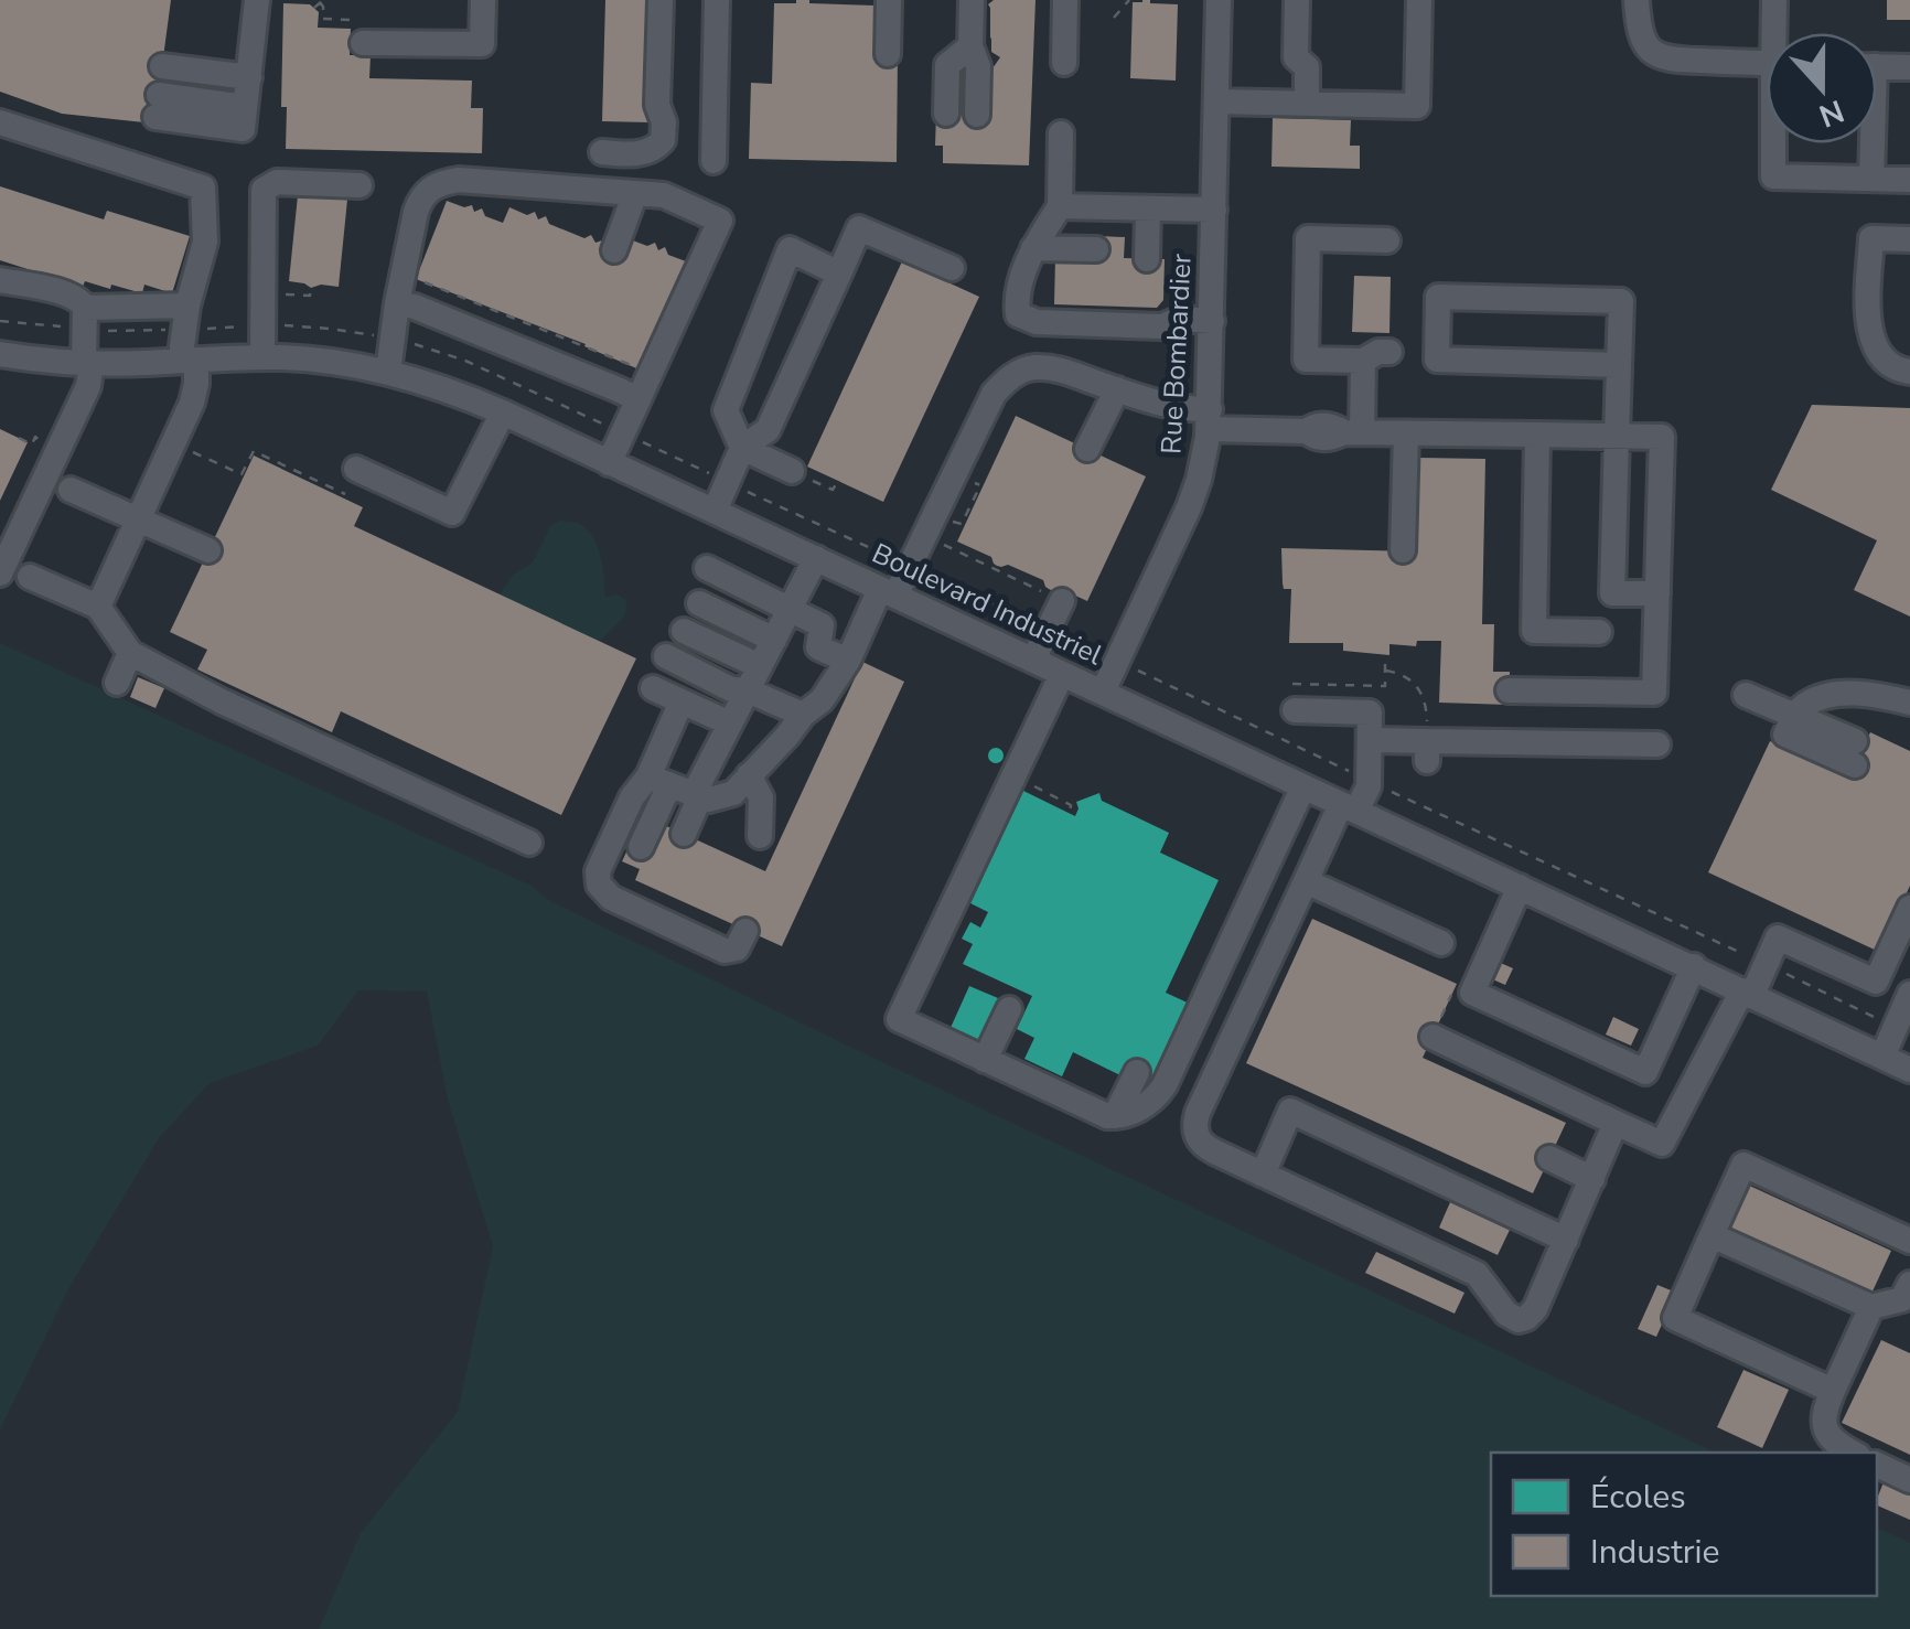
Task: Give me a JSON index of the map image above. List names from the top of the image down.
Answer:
{
  "streets": {
    "street": ["Rue Bombardier", "Boulevard Industriel"]
  },
  "crossings": [
    ["Rue Bombardier", "Boulevard Industriel"]
  ],
  "legend": ["Écoles", "Industrie"],
  "north": "bottom"
}
